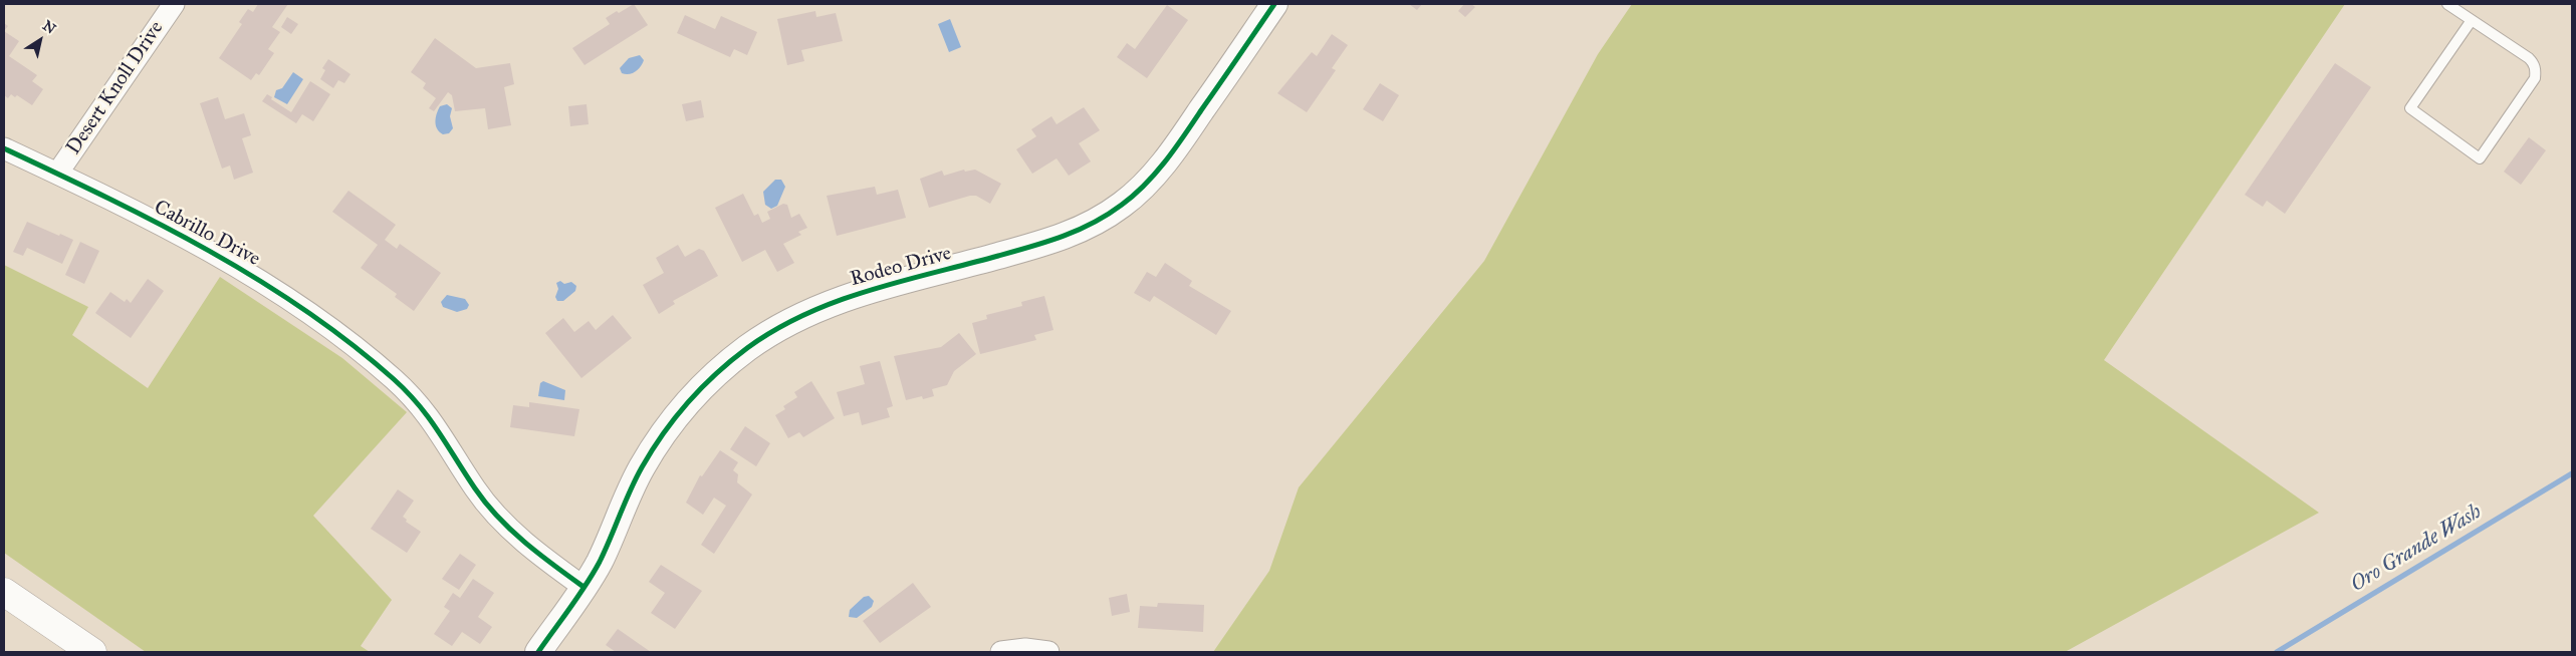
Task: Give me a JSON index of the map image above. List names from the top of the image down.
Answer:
{
  "streets": {
    "street": ["Desert Knoll Drive", "Cabrillo Drive", "Rodeo Drive"]
  },
  "crossings": [
    ["Desert Knoll Drive", "Cabrillo Drive"],
    ["Cabrillo Drive", "Rodeo Drive"]
  ],
  "water": ["Oro Grande Wash"],
  "north": "top right"
}
